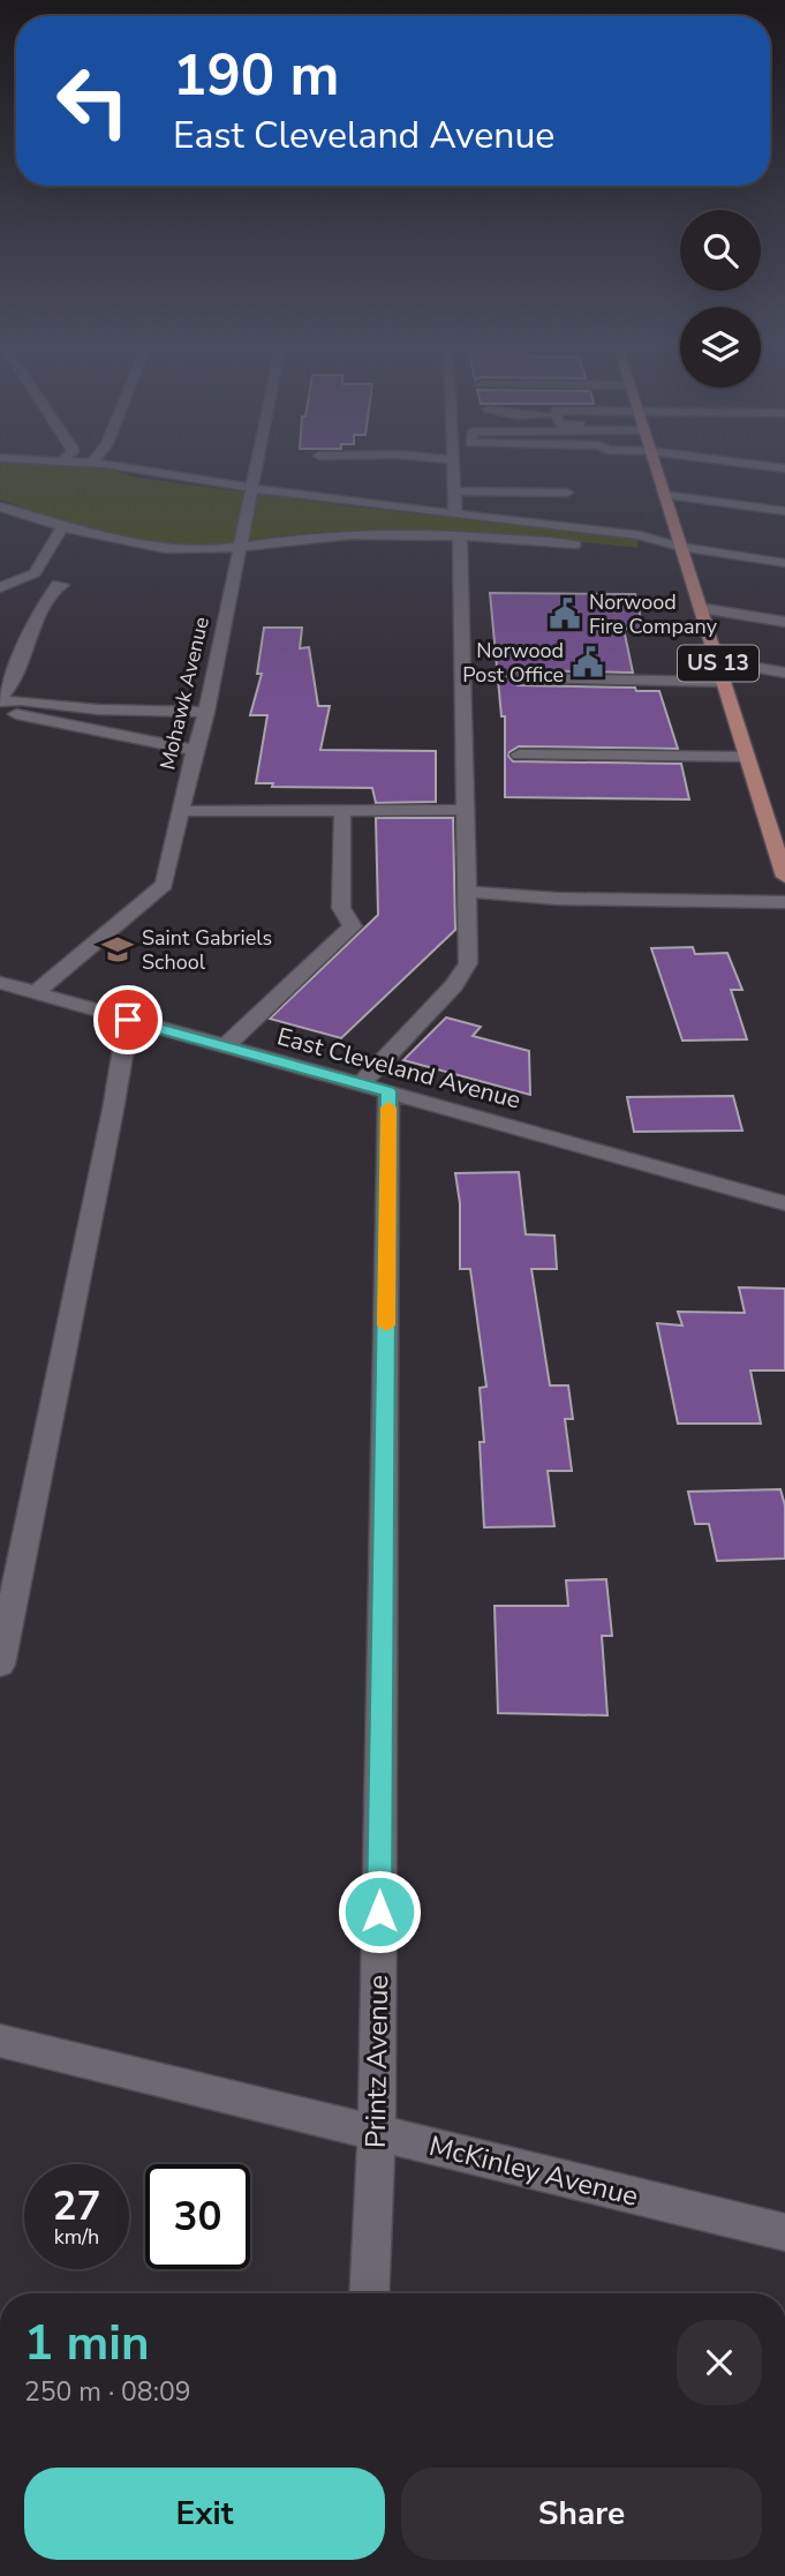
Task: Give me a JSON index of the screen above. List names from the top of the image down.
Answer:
{
  "streets": {
    "main road": ["US 13"],
    "street": [
      "Mohawk Avenue",
      "East Cleveland Avenue",
      "Printz Avenue",
      "McKinley Avenue"
    ]
  },
  "crossings": [
    ["Mohawk Avenue", "East Cleveland Avenue"],
    ["East Cleveland Avenue", "Printz Avenue"],
    ["Printz Avenue", "McKinley Avenue"]
  ],
  "places": {
    "public building": ["Norwood Fire Company", "Norwood Post Office"],
    "school or university": ["Saint Gabriels School"]
  },
  "page": {
    "turn": ["190 m", "East Cleveland Avenue"],
    "speed": "27 km/h",
    "limit": "30",
    "heading": ["1 min", "250 m · 08:09"],
    "buttons": ["Exit", "Share"]
  }
}
